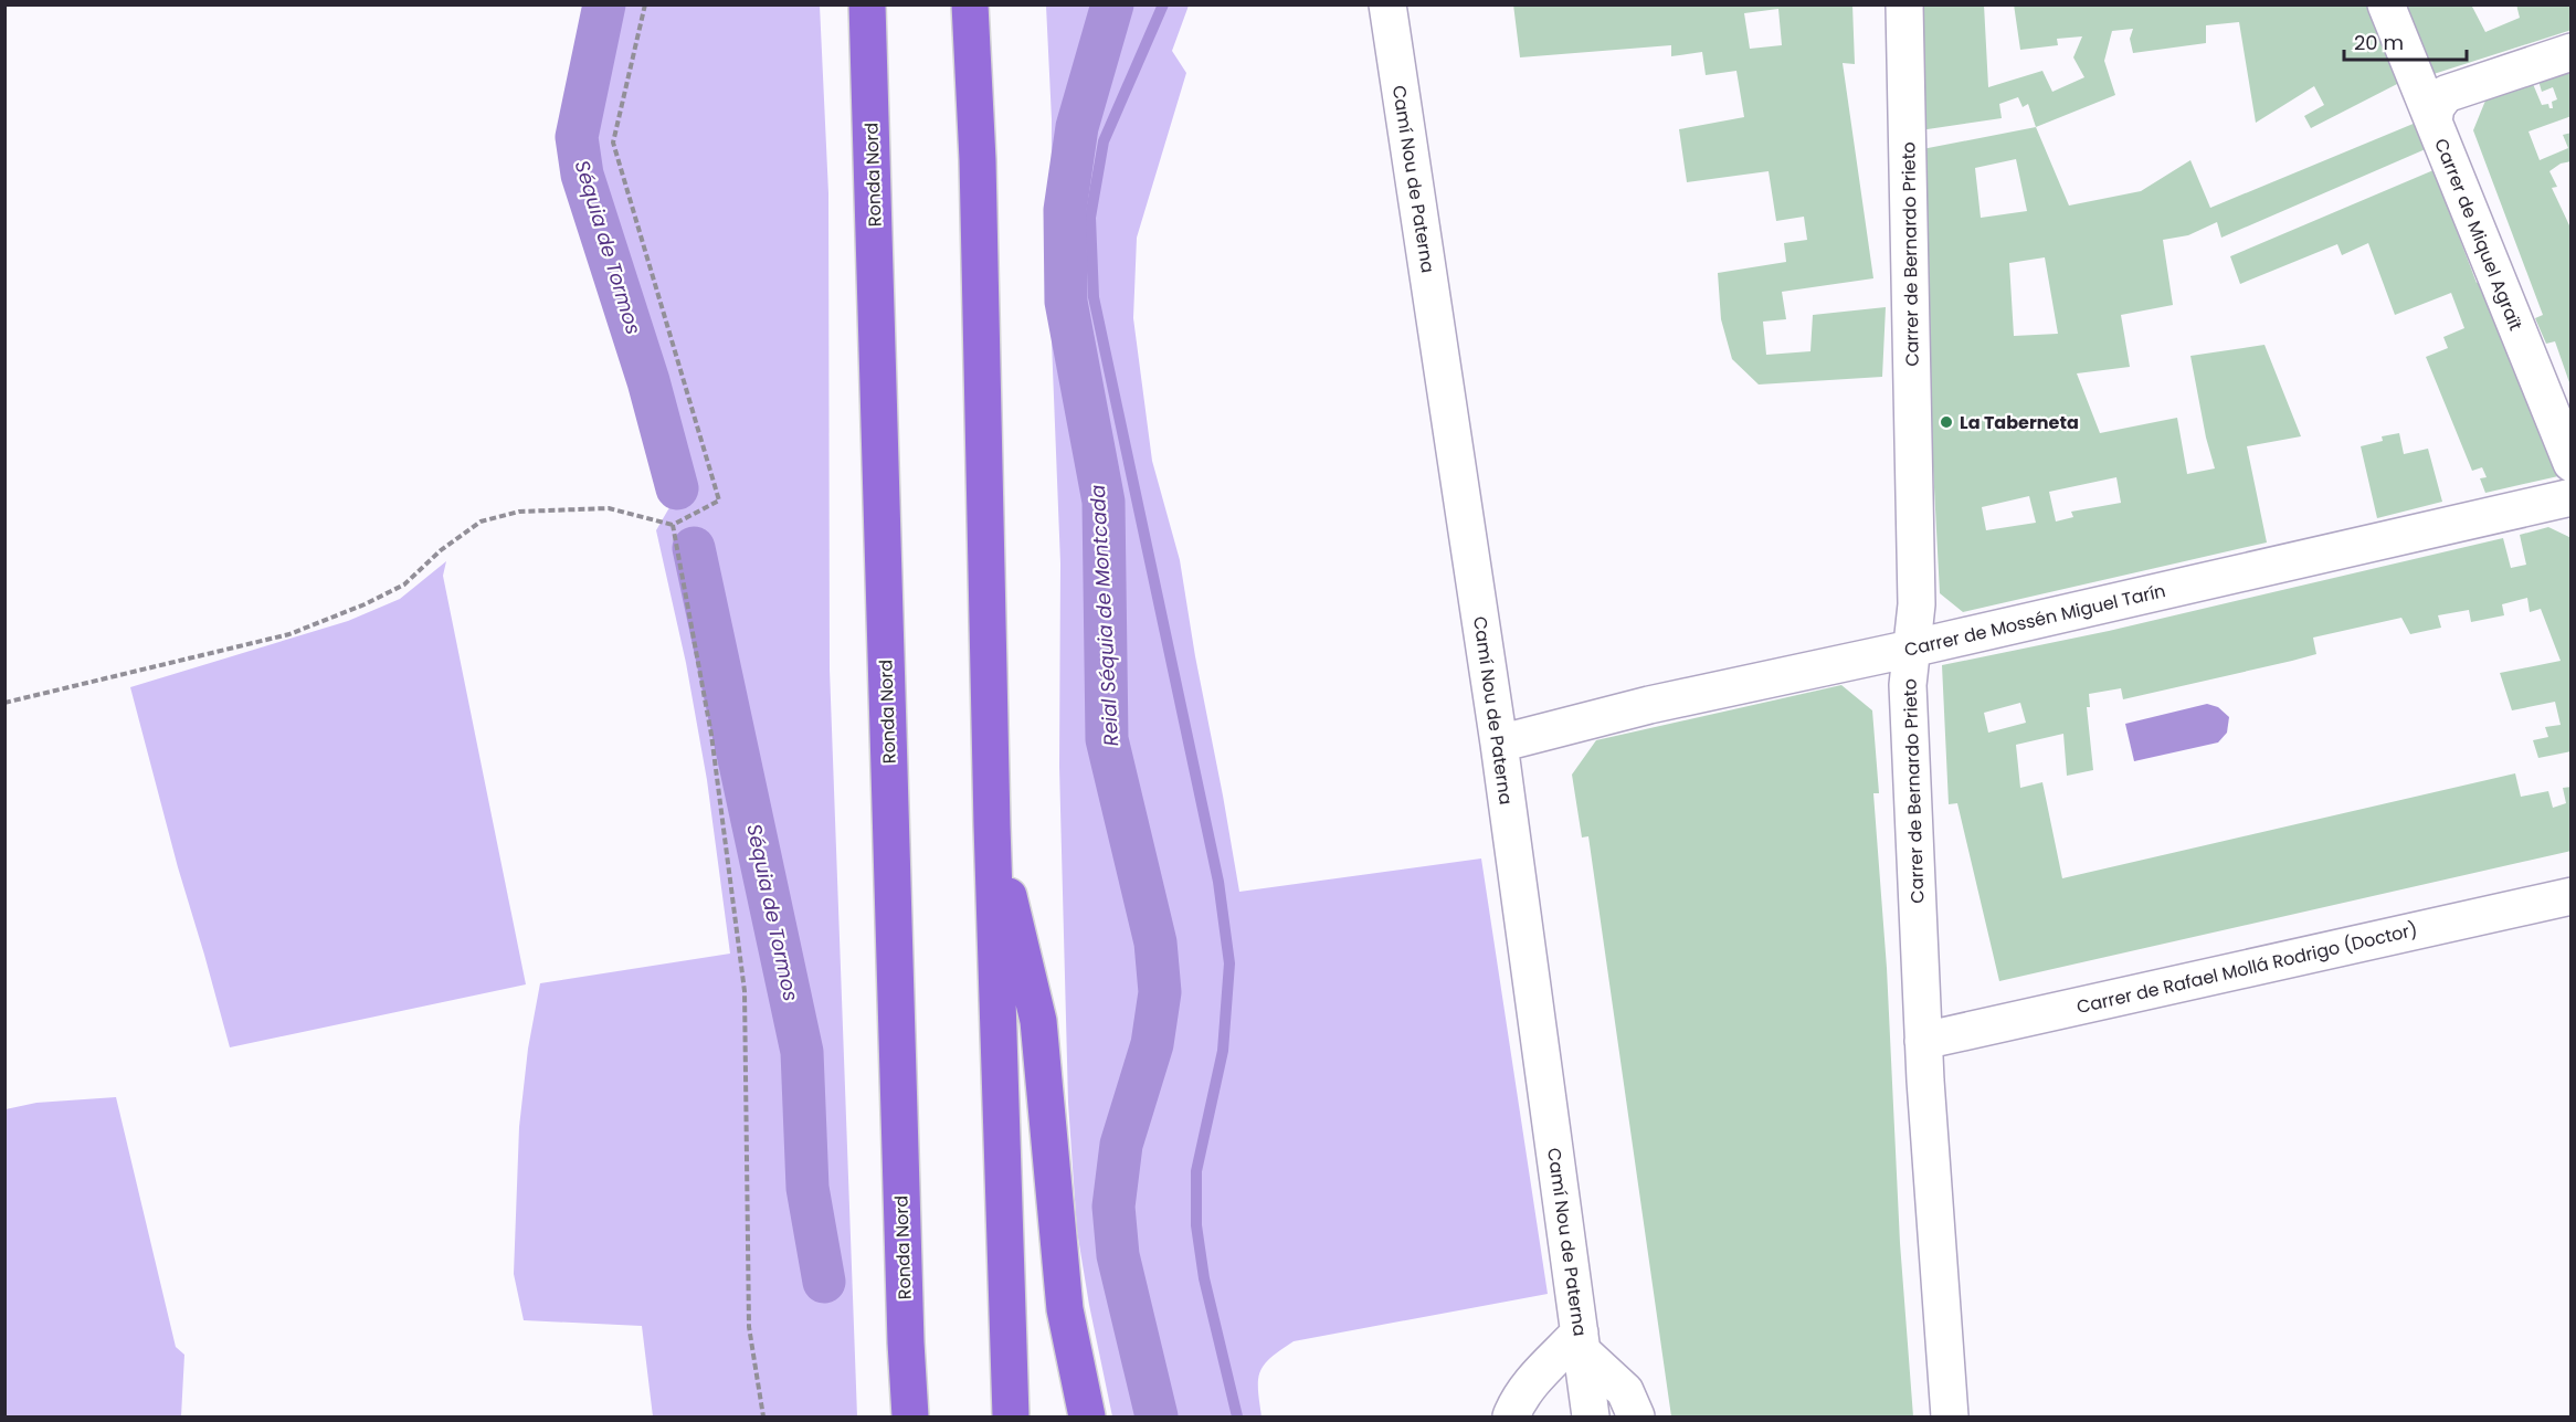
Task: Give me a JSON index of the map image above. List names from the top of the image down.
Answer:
{
  "streets": {
    "highway": ["Ronda Nord"],
    "street": [
      "Camí Nou de Paterna",
      "Carrer de Miquel Agraït",
      "Carrer de Bernardo Prieto",
      "Carrer de Mossén Miguel Tarín",
      "Carrer de Rafael Mollá Rodrigo (Doctor)"
    ]
  },
  "crossings": [
    ["Camí Nou de Paterna", "Carrer de Mossén Miguel Tarín"],
    ["Carrer de Bernardo Prieto", "Carrer de Mossén Miguel Tarín"],
    ["Carrer de Bernardo Prieto", "Carrer de Rafael Mollá Rodrigo (Doctor)"]
  ],
  "water": ["Séquia de Tormos", "Reial Séquia de Montcada"],
  "places": ["La Taberneta"],
  "scale_bar": "20 m"
}
